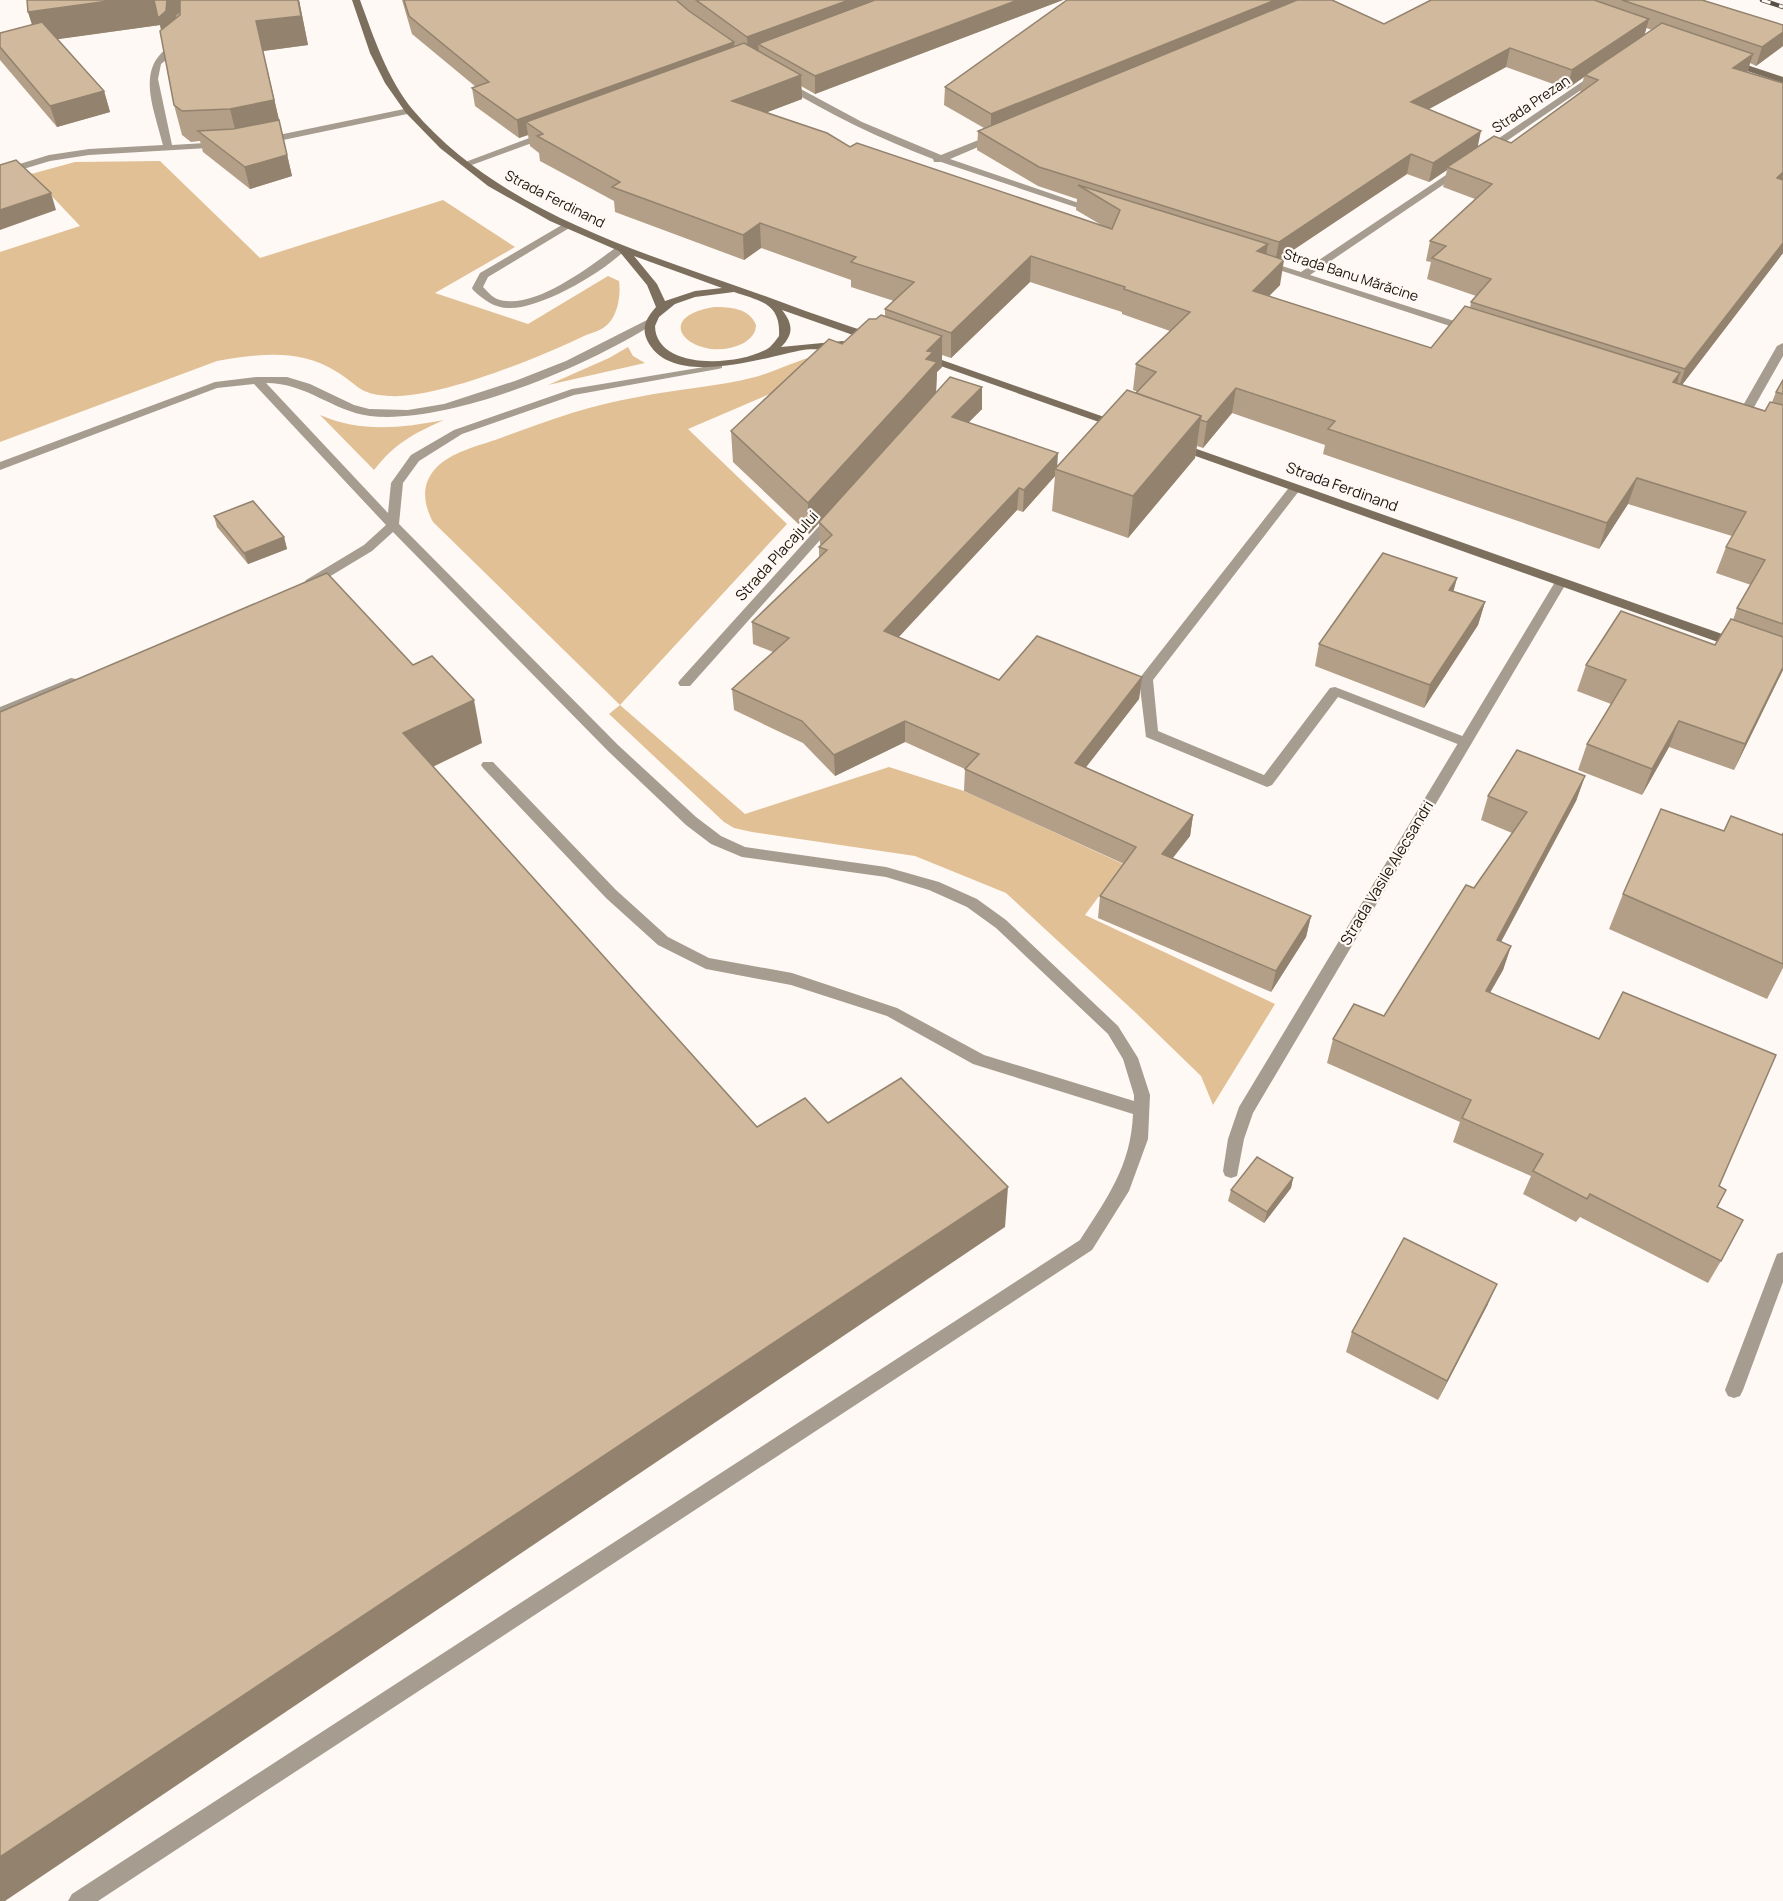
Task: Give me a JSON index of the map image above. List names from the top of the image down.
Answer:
{
  "streets": {
    "street": [
      "Strada Prezan",
      "Strada Ferdinand",
      "Strada Banu Mărăcine",
      "Strada Placajului",
      "Strada Vasile Alecsandri"
    ]
  },
  "crossings": [
    ["Strada Prezan", "Strada Banu Mărăcine"],
    ["Strada Ferdinand", "Strada Vasile Alecsandri"]
  ]
}
